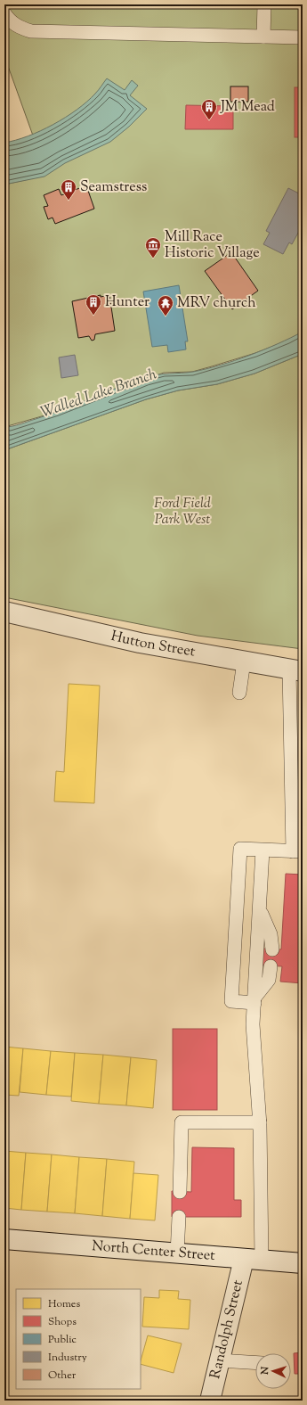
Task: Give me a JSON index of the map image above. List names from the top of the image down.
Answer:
{
  "streets": {
    "street": ["Hutton Street", "North Center Street", "Randolph Street"]
  },
  "crossings": [
    ["North Center Street", "Randolph Street"]
  ],
  "water": ["Walled Lake Branch"],
  "parks": ["Ford Field Park West"],
  "places": {
    "building": ["JM Mead", "Seamstress", "Hunter"],
    "museum": ["Mill Race Historic Village"],
    "temple": ["MRV church"]
  },
  "legend": [
    "Homes",
    "Shops",
    "Public",
    "Industry",
    "Other"
  ],
  "north": "left"
}
